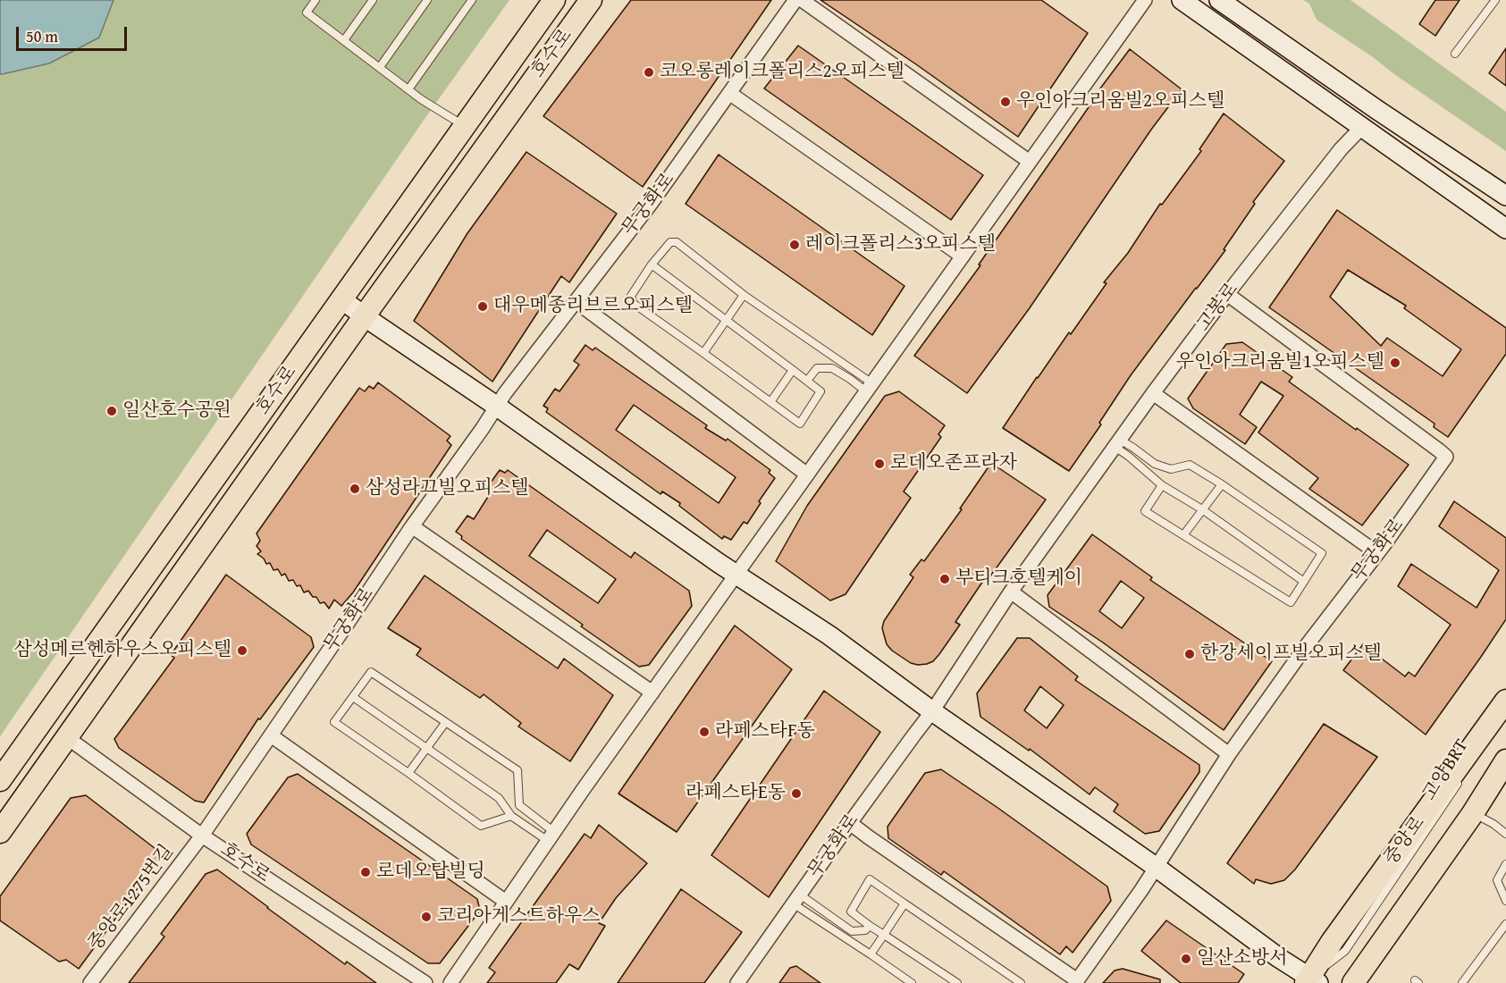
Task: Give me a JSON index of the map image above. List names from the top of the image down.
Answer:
{
  "streets": {
    "main road": ["호수로", "중앙로"],
    "street": ["무궁화로", "고봉로", "중앙로1275번길"],
    "lane": ["고양BRT"]
  },
  "crossings": [
    ["호수로", "무궁화로"],
    ["호수로", "중앙로1275번길"],
    ["무궁화로", "고봉로"],
    ["무궁화로", "중앙로1275번길"],
    ["고양BRT", "중앙로"]
  ],
  "places": [
    "코오롱레이크폴리스2오피스텔",
    "우인아크리움빌2오피스텔",
    "레이크폴리스3오피스텔",
    "대우메종리브르오피스텔",
    "우인아크리움빌1오피스텔",
    "일산호수공원",
    "로데오존프라자",
    "삼성라끄빌오피스텔",
    "부티크호텔케이",
    "삼성메르헨하우스오피스텔",
    "한강세이프빌오피스텔",
    "라페스타F동",
    "라페스타E동",
    "로데오탑빌딩",
    "코리아게스트하우스",
    "일산소방서"
  ],
  "scale_bar": "50 m"
}
